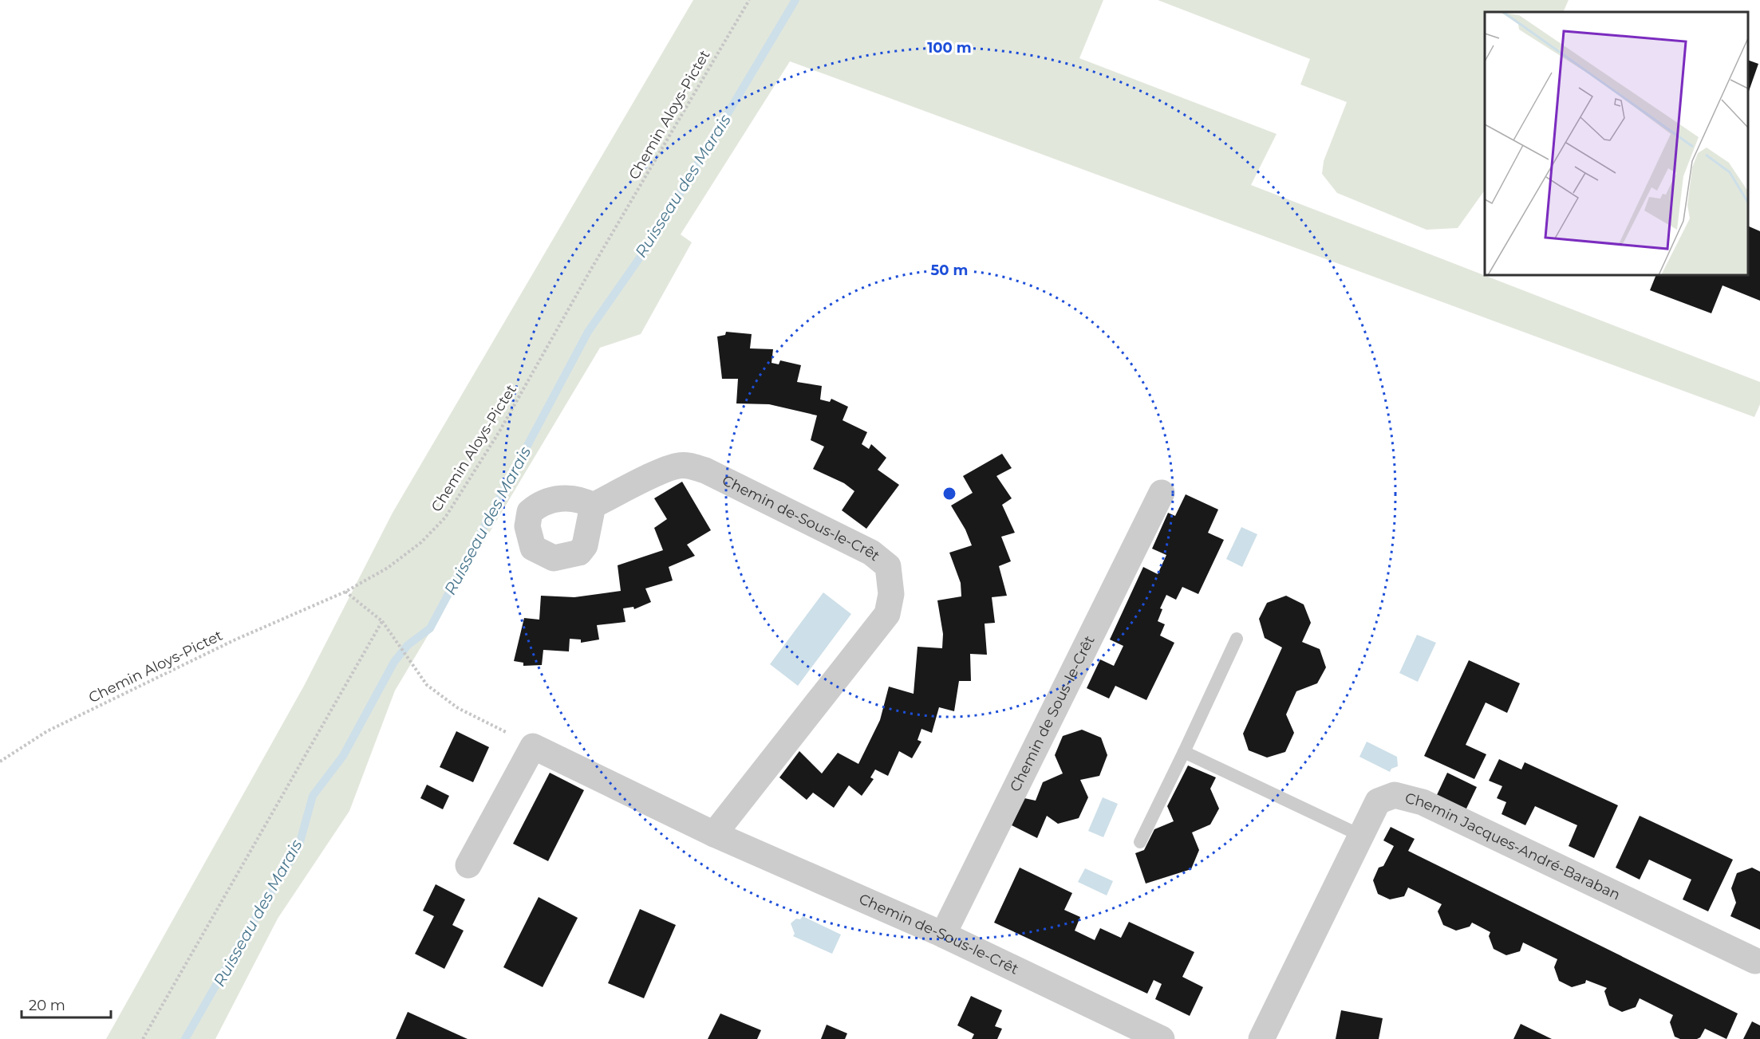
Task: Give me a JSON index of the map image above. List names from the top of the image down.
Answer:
{
  "streets": {
    "street": ["Chemin de-Sous-le-Crêt", "Chemin de Sous-le-Crêt", "Chemin Jacques-André-Baraban"],
    "path": ["Chemin Aloys-Pictet"]
  },
  "crossings": [
    ["Chemin de-Sous-le-Crêt", "Chemin de Sous-le-Crêt"]
  ],
  "water": ["Ruisseau des Marais"],
  "scale_bar": "20 m",
  "rings": ["100 m", "50 m"]
}
